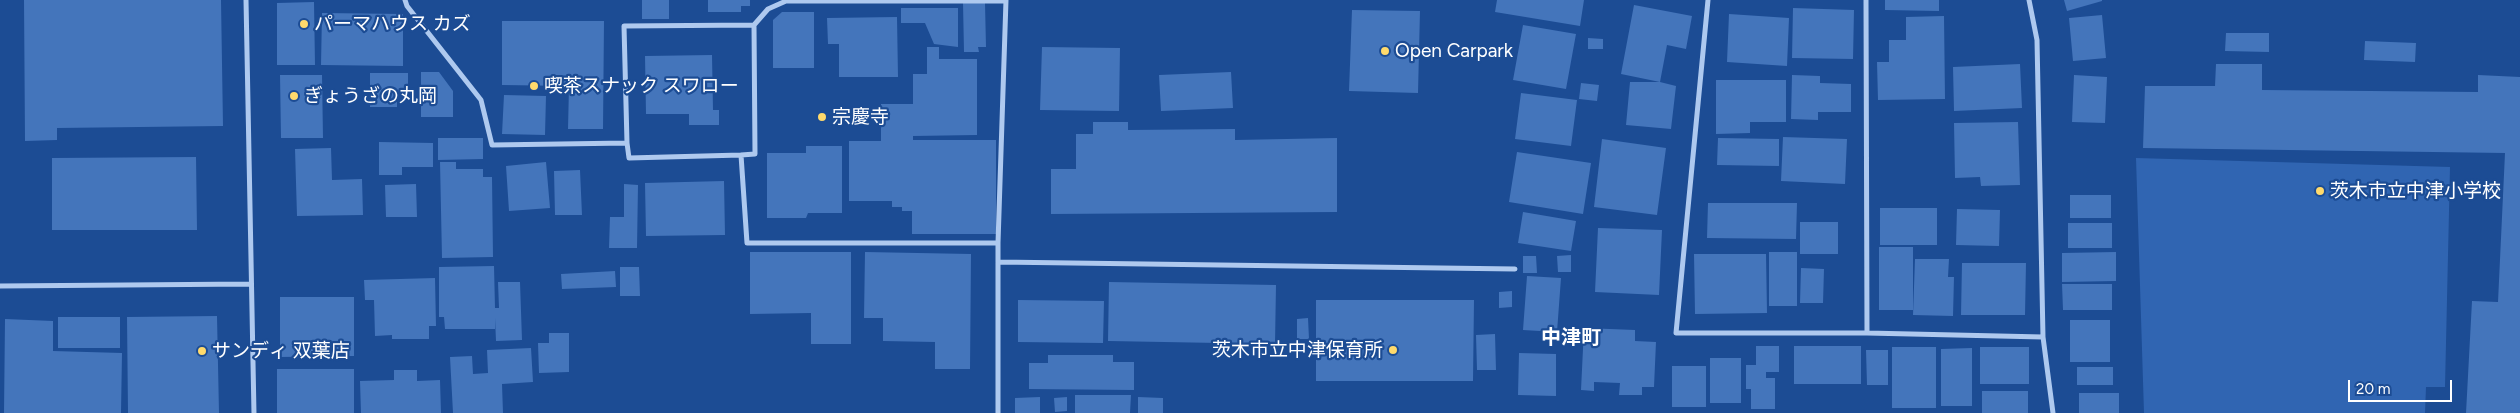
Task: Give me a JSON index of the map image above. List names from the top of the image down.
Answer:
{
  "districts": ["中津町"],
  "places": [
    "パーマハウス カズ",
    "Open Carpark",
    "喫茶スナック スワロー",
    "ぎょうざの丸岡",
    "宗慶寺",
    "茨木市立中津小学校",
    "茨木市立中津保育所",
    "サンディ 双葉店"
  ],
  "scale_bar": "20 m"
}
